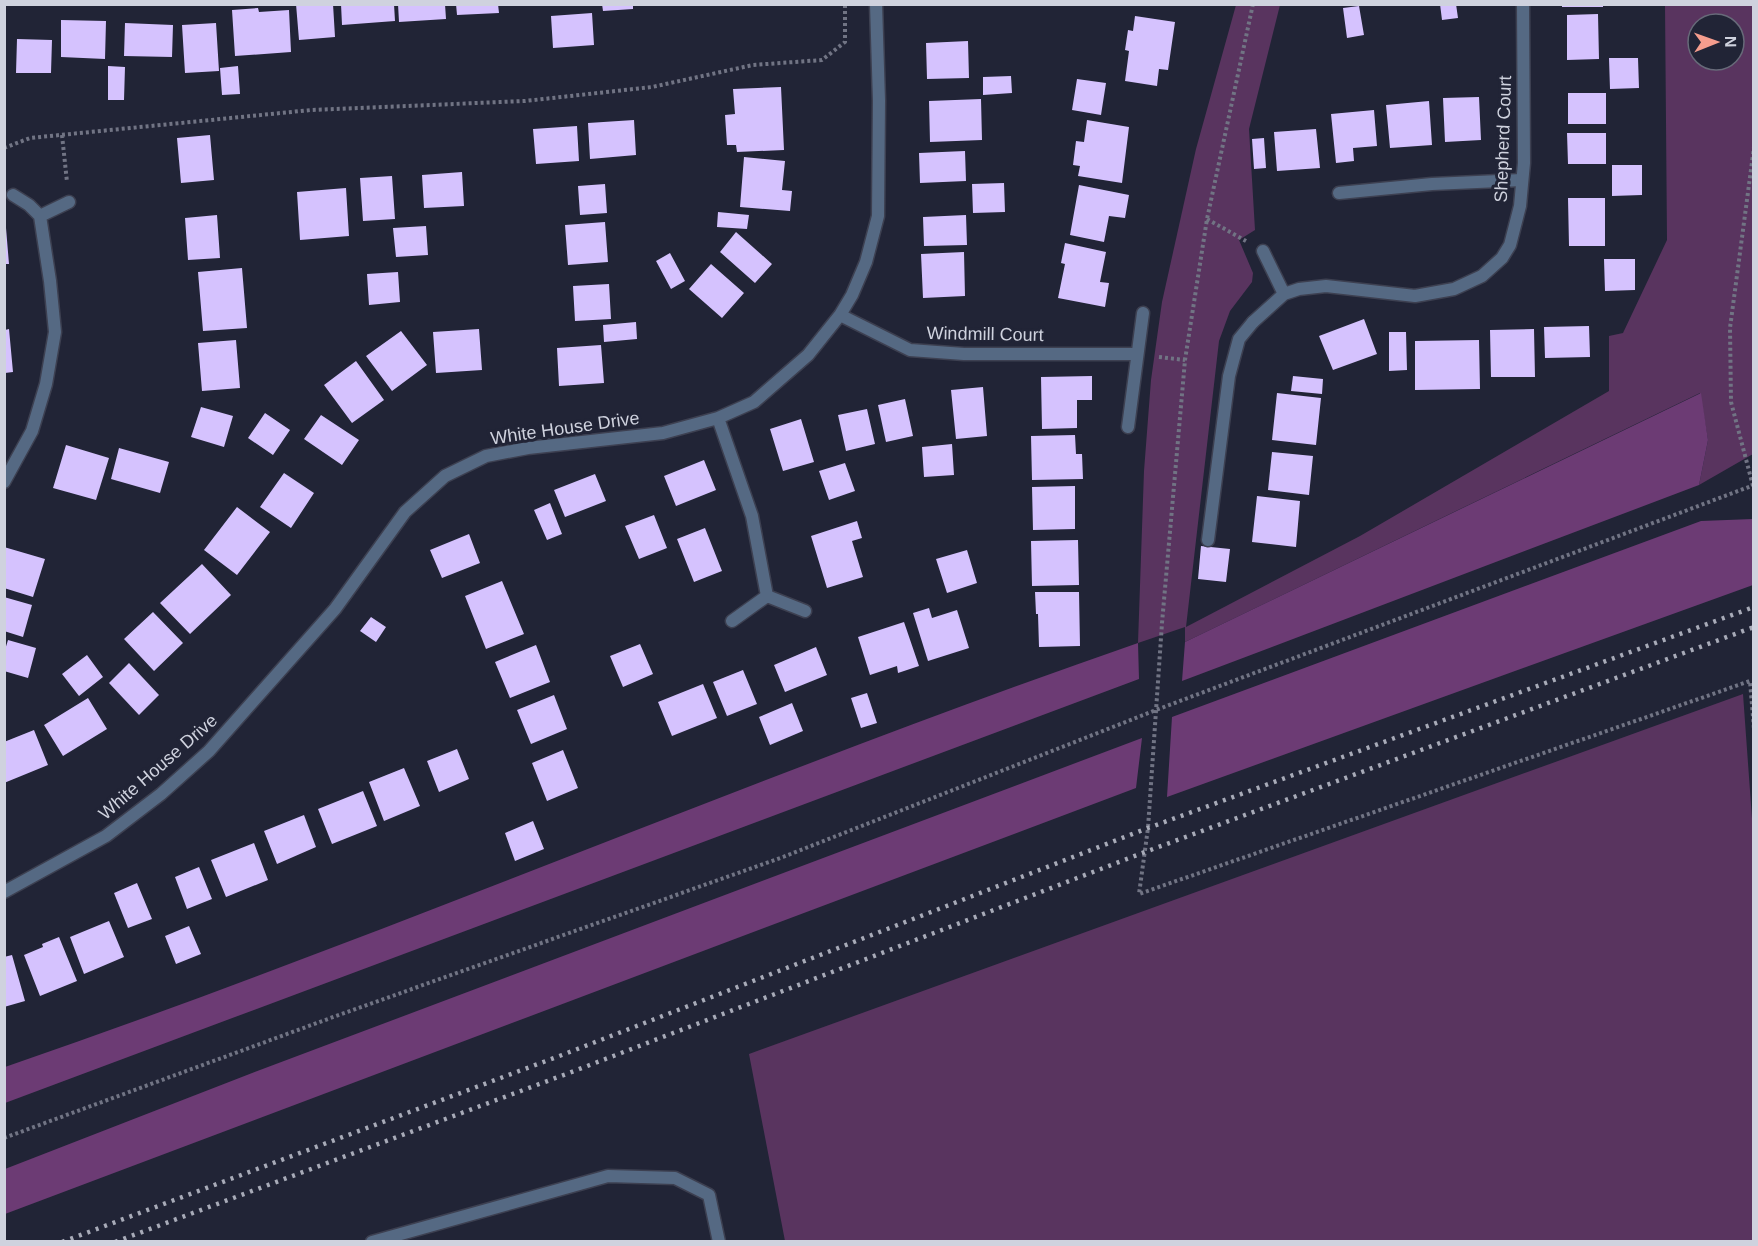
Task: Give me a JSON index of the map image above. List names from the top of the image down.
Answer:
{
  "streets": {
    "street": ["Shepherd Court", "Windmill Court", "White House Drive"]
  },
  "crossings": [
    ["Windmill Court", "White House Drive"]
  ],
  "north": "right"
}
